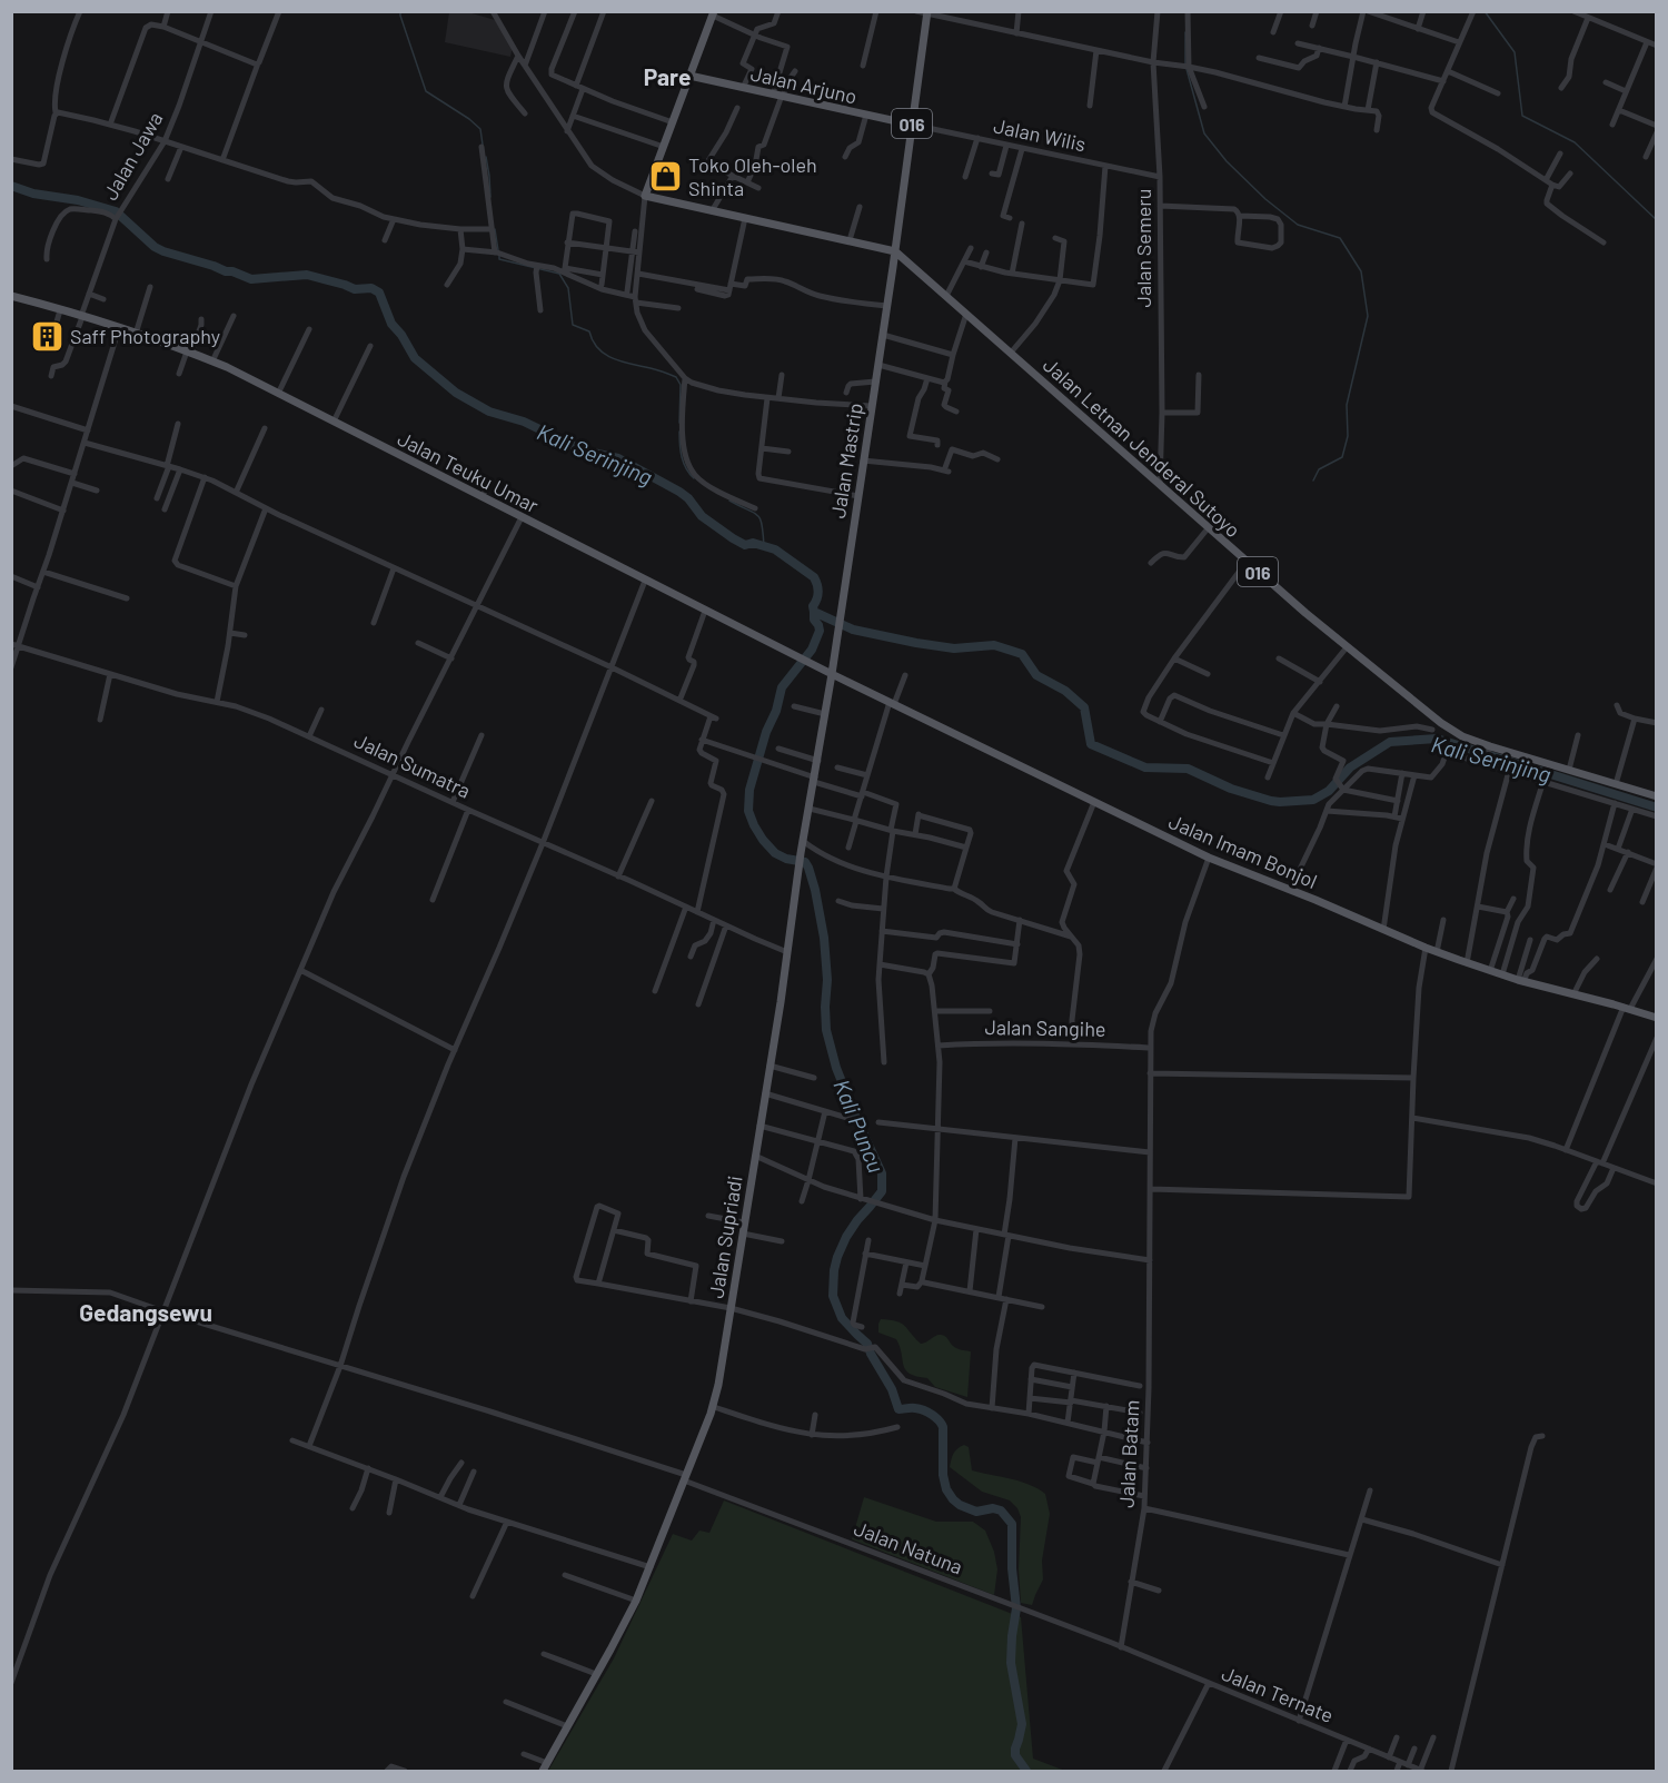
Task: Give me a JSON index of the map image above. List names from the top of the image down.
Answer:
{
  "streets": {
    "main road": [
      "Jalan Arjuno",
      "016",
      "Jalan Letnan Jenderal Sutoyo",
      "Jalan Mastrip",
      "Jalan Teuku Umar",
      "Jalan Imam Bonjol",
      "Jalan Supriadi"
    ],
    "street": [
      "Jalan Wilis",
      "Jalan Jawa",
      "Jalan Semeru",
      "Jalan Sumatra",
      "Jalan Sangihe",
      "Jalan Batam",
      "Jalan Natuna",
      "Jalan Ternate"
    ]
  },
  "crossings": [
    ["Jalan Arjuno", "016"],
    ["Jalan Arjuno", "Jalan Wilis"],
    ["016", "Jalan Wilis"],
    ["016", "Jalan Letnan Jenderal Sutoyo"],
    ["016", "Jalan Mastrip"],
    ["Jalan Wilis", "Jalan Semeru"],
    ["Jalan Jawa", "Jalan Teuku Umar"],
    ["Jalan Semeru", "Jalan Letnan Jenderal Sutoyo"],
    ["Jalan Letnan Jenderal Sutoyo", "Jalan Mastrip"],
    ["Jalan Mastrip", "Jalan Teuku Umar"],
    ["Jalan Mastrip", "Jalan Imam Bonjol"],
    ["Jalan Mastrip", "Jalan Supriadi"],
    ["Jalan Teuku Umar", "Jalan Imam Bonjol"],
    ["Jalan Teuku Umar", "Jalan Supriadi"],
    ["Jalan Sumatra", "Jalan Supriadi"],
    ["Jalan Imam Bonjol", "Jalan Supriadi"],
    ["Jalan Imam Bonjol", "Jalan Batam"],
    ["Jalan Sangihe", "Jalan Batam"],
    ["Jalan Supriadi", "Jalan Natuna"],
    ["Jalan Batam", "Jalan Natuna"],
    ["Jalan Batam", "Jalan Ternate"],
    ["Jalan Natuna", "Jalan Ternate"]
  ],
  "districts": ["Pare", "Gedangsewu"],
  "water": ["Kali Serinjing", "Kali Puncu"],
  "places": {
    "shop": ["Toko Oleh-oleh Shinta"],
    "building": ["Saff Photography"]
  }
}
